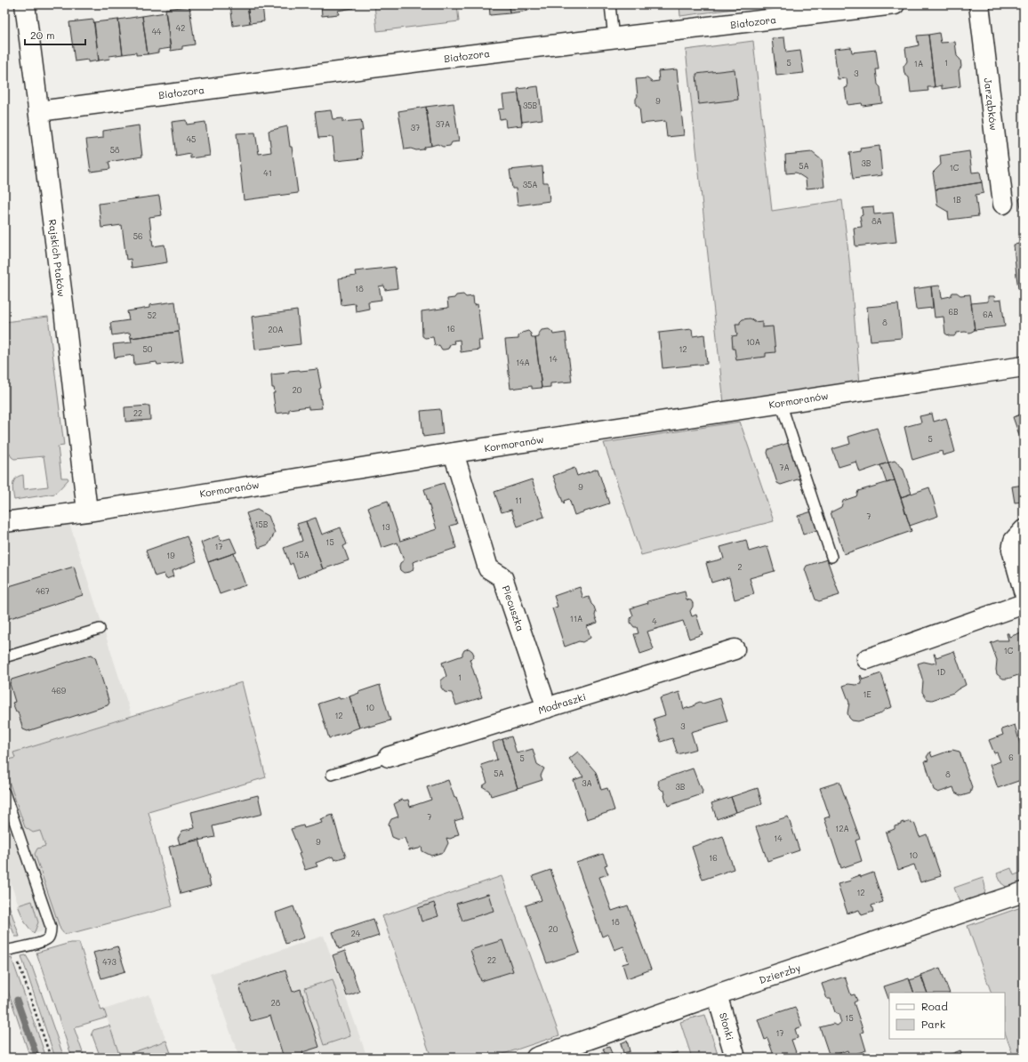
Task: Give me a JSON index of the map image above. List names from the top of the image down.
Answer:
{
  "streets": {
    "street": [
      "Białozora",
      "Jarząbków",
      "Rajskich Ptaków",
      "Kormoranów",
      "Piecuszka",
      "Modraszki",
      "Dzierzby",
      "Słonki"
    ]
  },
  "crossings": [
    ["Białozora", "Rajskich Ptaków"],
    ["Rajskich Ptaków", "Kormoranów"],
    ["Kormoranów", "Piecuszka"],
    ["Piecuszka", "Modraszki"],
    ["Dzierzby", "Słonki"]
  ],
  "house_numbers": [
    "42",
    "44",
    "5",
    "1",
    "1A",
    "3",
    "9",
    "35B",
    "37A",
    "37",
    "45",
    "58",
    "3B",
    "5A",
    "1C",
    "41",
    "35A",
    "1B",
    "8A",
    "56",
    "18",
    "6B",
    "6A",
    "52",
    "8",
    "16",
    "20A",
    "10A",
    "50",
    "12",
    "14",
    "14A",
    "20",
    "22",
    "5",
    "7A",
    "9",
    "11",
    "7",
    "15B",
    "13",
    "15",
    "17",
    "15A",
    "19",
    "2",
    "467",
    "11A",
    "4",
    "1C",
    "1D",
    "1",
    "469",
    "1E",
    "10",
    "12",
    "3",
    "6",
    "5",
    "5A",
    "8",
    "3A",
    "3B",
    "7",
    "12A",
    "14",
    "9",
    "10",
    "16",
    "12",
    "18",
    "20",
    "24",
    "22",
    "473",
    "28",
    "15",
    "17"
  ],
  "legend": ["Road", "Park"],
  "scale_bar": "20 m"
}
